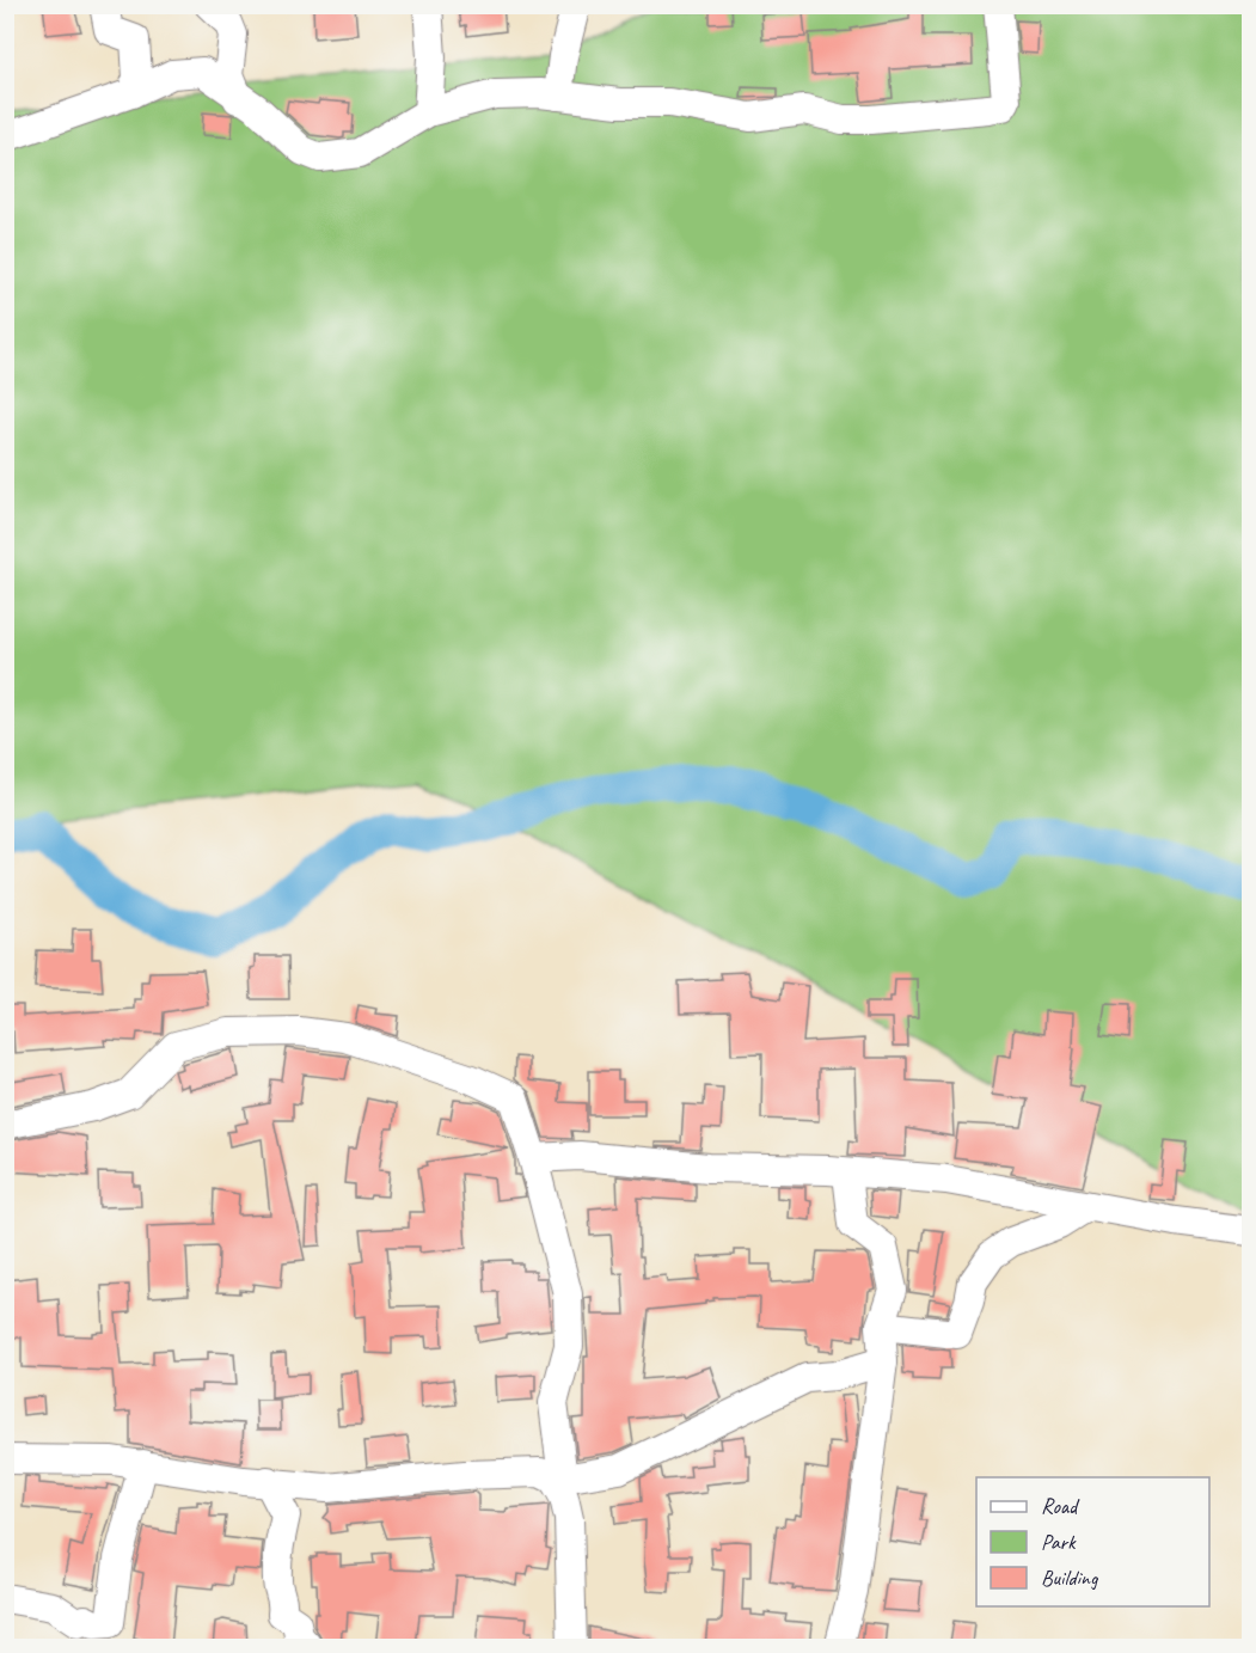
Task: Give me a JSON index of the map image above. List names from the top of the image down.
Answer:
{
  "legend": ["Road", "Park", "Building"]
}
